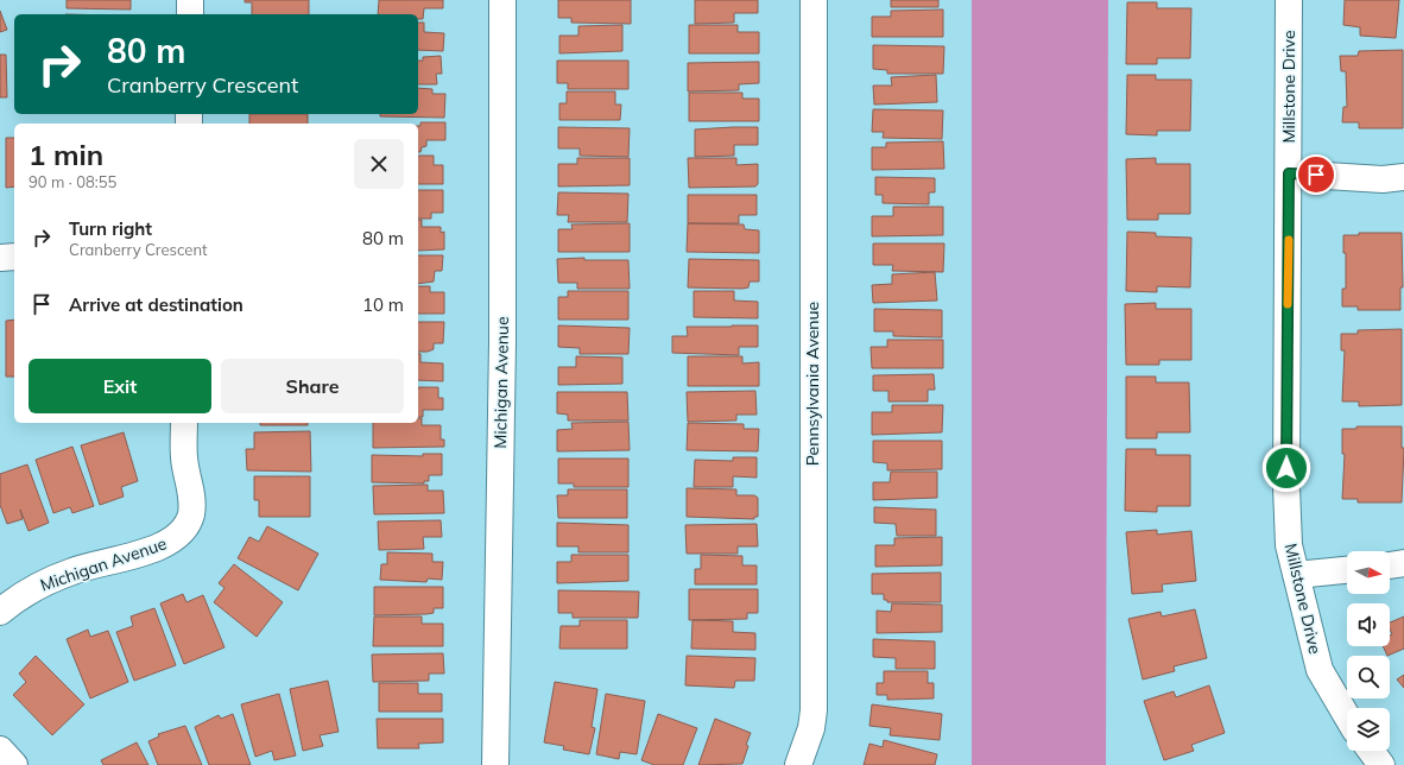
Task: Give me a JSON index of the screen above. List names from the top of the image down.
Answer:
{
  "streets": {
    "street": ["Millstone Drive", "Michigan Avenue", "Pennsylvania Avenue"]
  },
  "north": "right",
  "page": {
    "turn": ["80 m", "Cranberry Crescent"],
    "heading": ["1 min", "90 m · 08:55"],
    "list": [
      {
        "name": "Turn right",
        "note": "Cranberry Crescent",
        "value": "80 m"
      },
      {
        "name": "Arrive at destination",
        "value": "10 m"
      }
    ],
    "buttons": ["Exit", "Share"]
  }
}
